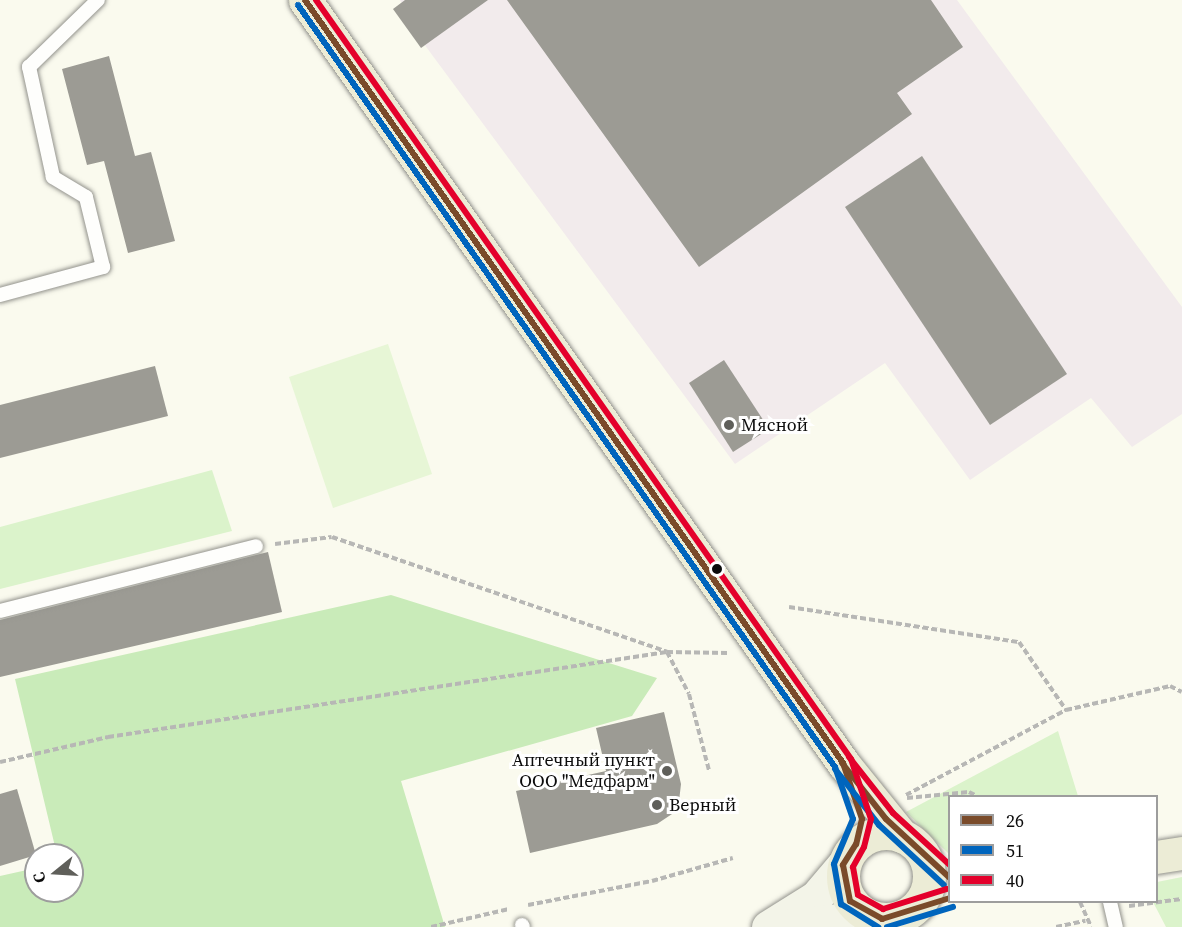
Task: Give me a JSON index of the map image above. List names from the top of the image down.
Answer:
{
  "places": ["Мясной", "Аптечный пункт ООО \"Медфарм\"", "Верный"],
  "lines": ["transit line 26", "transit line 40", "transit line 51"],
  "legend": ["26", "51", "40"],
  "north": "left"
}
